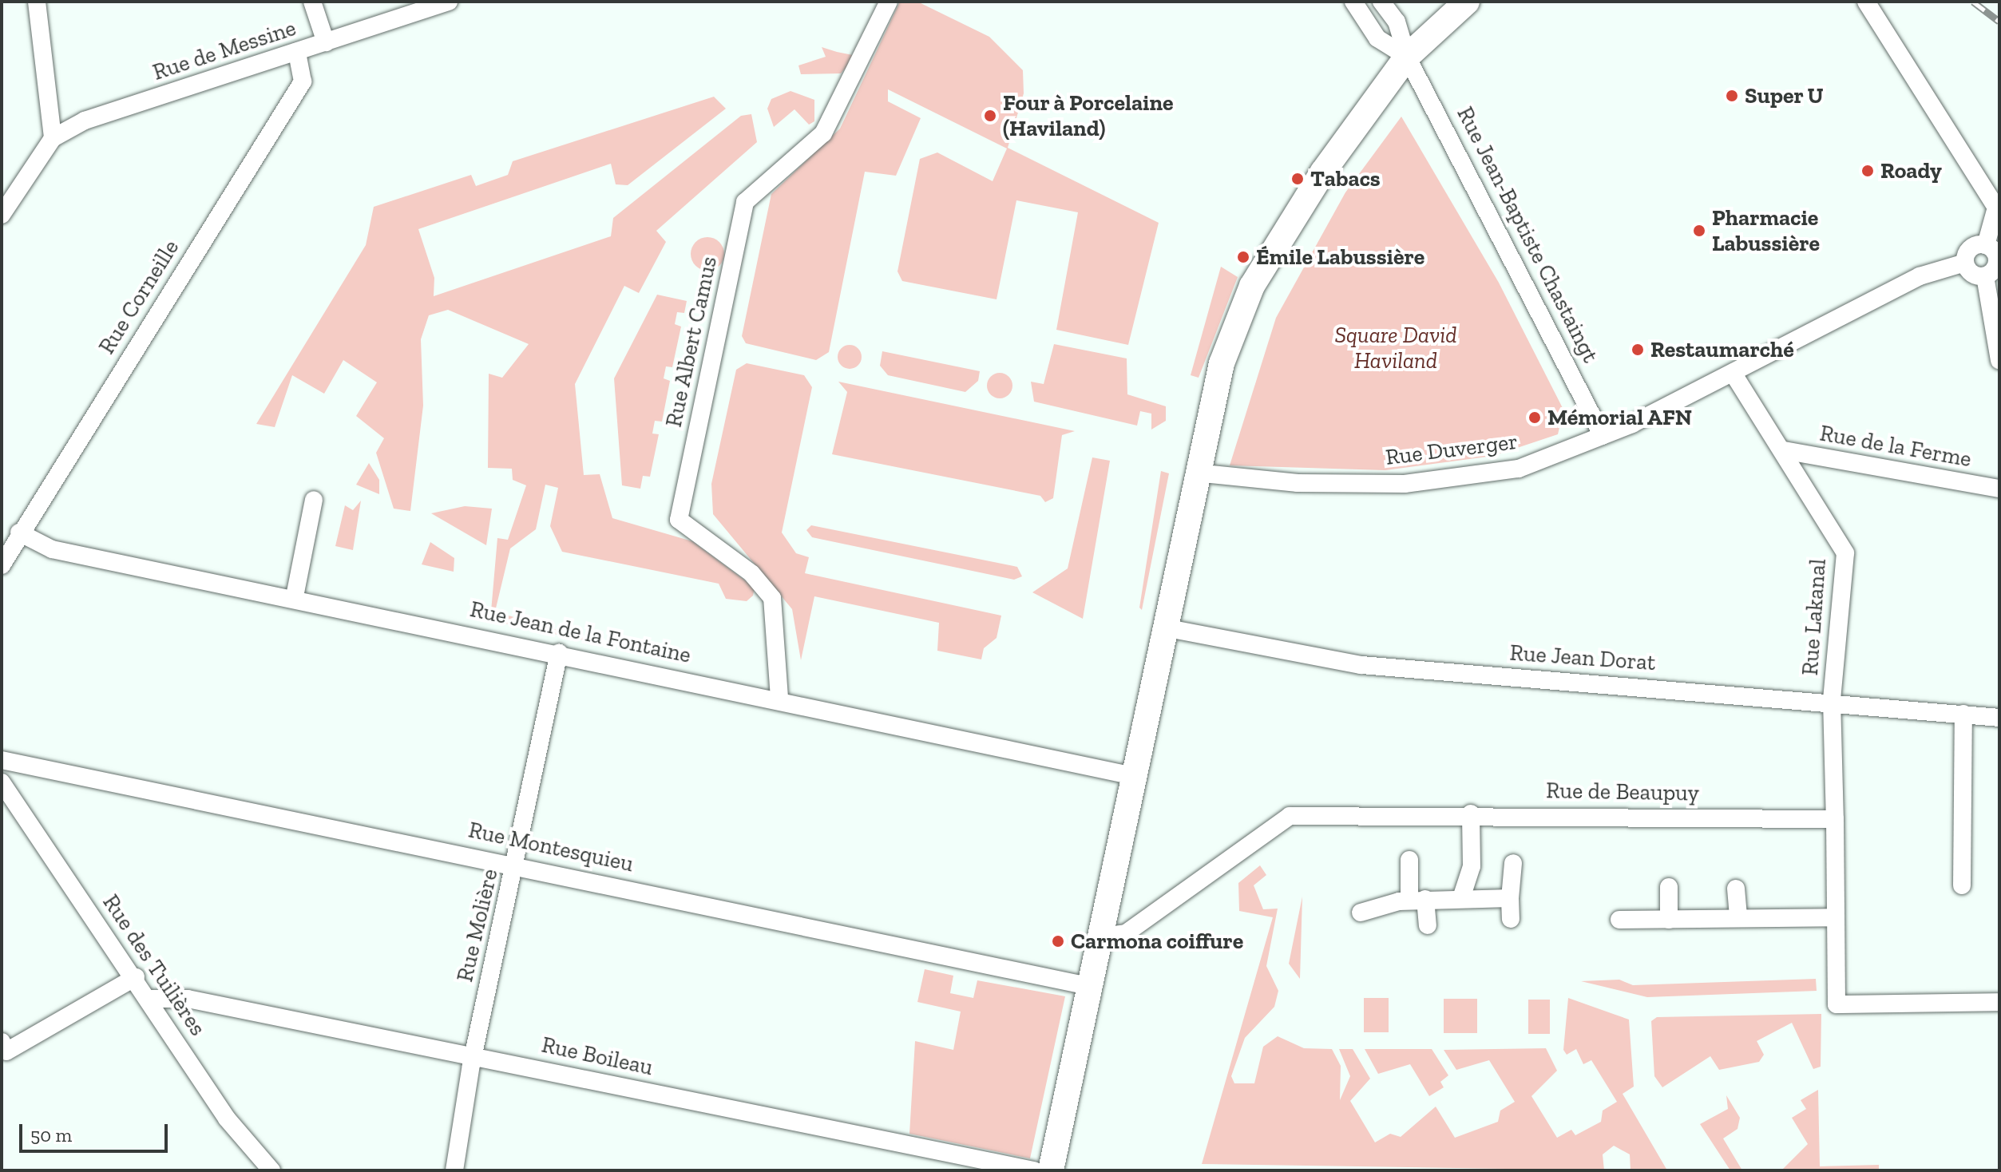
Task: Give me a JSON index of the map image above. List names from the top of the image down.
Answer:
{
  "streets": {
    "street": [
      "Rue de Messine",
      "Rue Jean-Baptiste Chastaingt",
      "Rue Corneille",
      "Rue Albert Camus",
      "Rue de la Ferme",
      "Rue Duverger",
      "Rue Lakanal",
      "Rue Jean de la Fontaine",
      "Rue Jean Dorat",
      "Rue de Beaupuy",
      "Rue Montesquieu",
      "Rue Molière",
      "Rue des Tuilières",
      "Rue Boileau"
    ]
  },
  "crossings": [
    ["Rue de Messine", "Rue Corneille"],
    ["Rue Jean-Baptiste Chastaingt", "Rue Duverger"],
    ["Rue Corneille", "Rue Jean de la Fontaine"],
    ["Rue Albert Camus", "Rue Jean de la Fontaine"],
    ["Rue de la Ferme", "Rue Lakanal"],
    ["Rue Duverger", "Rue Lakanal"],
    ["Rue Lakanal", "Rue Jean Dorat"],
    ["Rue Lakanal", "Rue de Beaupuy"],
    ["Rue Jean de la Fontaine", "Rue Molière"],
    ["Rue Montesquieu", "Rue Molière"],
    ["Rue Molière", "Rue Boileau"],
    ["Rue des Tuilières", "Rue Boileau"]
  ],
  "parks": ["Square David Haviland"],
  "places": [
    "Super U",
    "Four à Porcelaine (Haviland)",
    "Roady",
    "Tabacs",
    "Pharmacie Labussière",
    "Émile Labussière",
    "Restaumarché",
    "Mémorial AFN",
    "Carmona coiffure"
  ],
  "scale_bar": "50 m"
}
